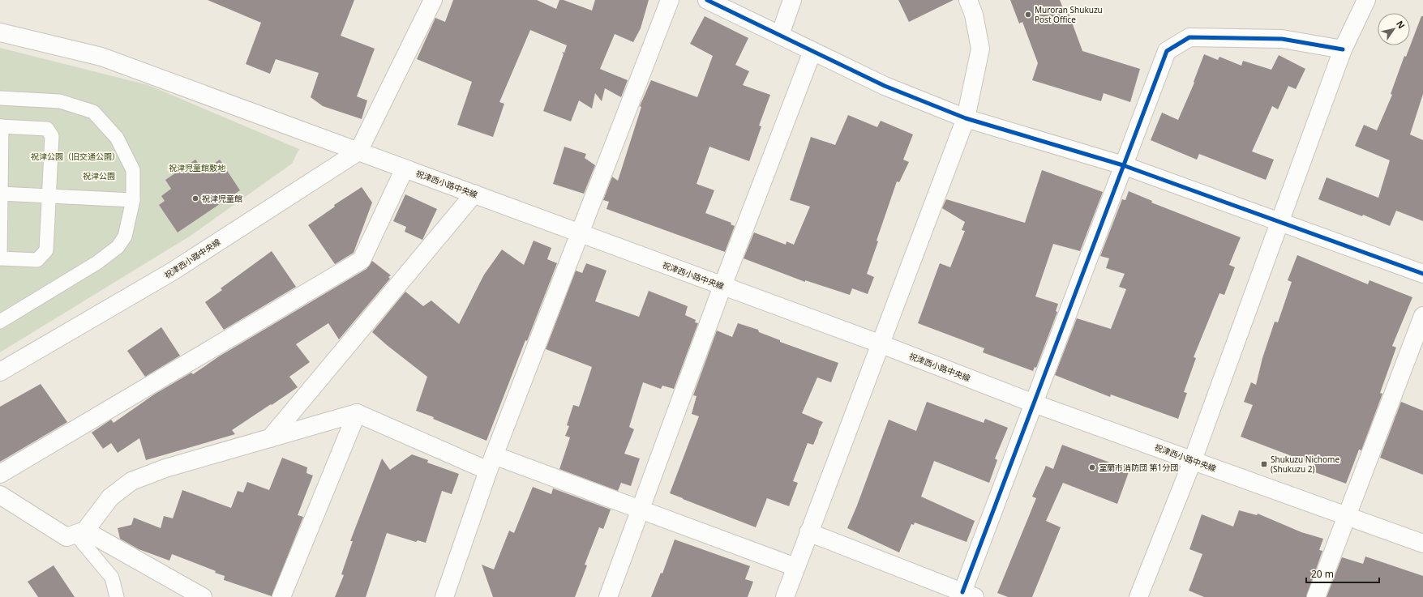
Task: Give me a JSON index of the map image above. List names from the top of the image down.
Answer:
{
  "streets": {
    "street": ["祝津西小路中央線"]
  },
  "parks": ["祝津公園（旧交通公園）", "祝津児童館敷地", "祝津公園"],
  "places": {
    "other": ["Muroran Shukuzu Post Office", "祝津児童館", "室蘭市消防団 第1分団"],
    "transit": ["Shukuzu Nichome (Shukuzu 2)"]
  },
  "scale_bar": "20 m",
  "north": "top right"
}
